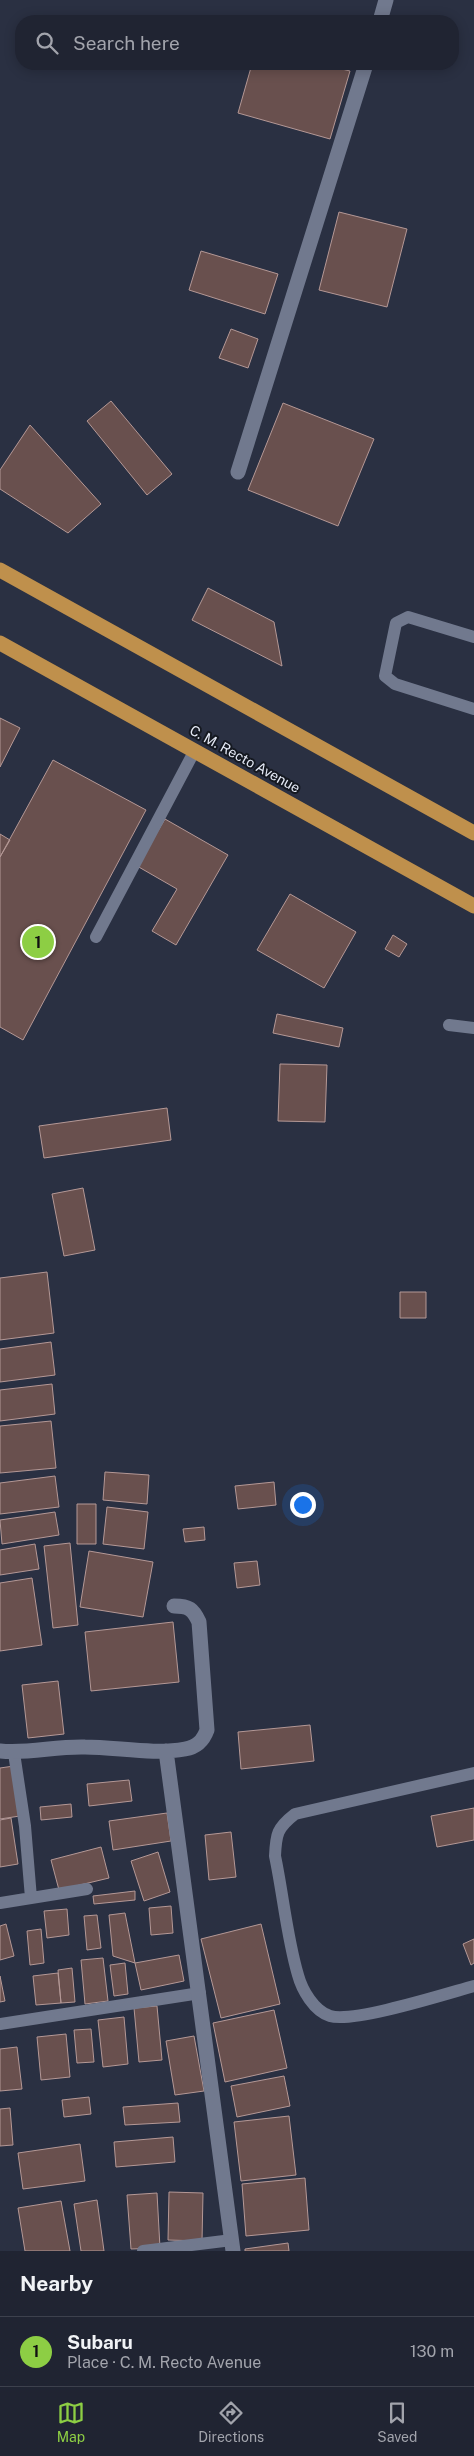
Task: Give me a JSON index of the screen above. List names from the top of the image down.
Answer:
{
  "streets": {
    "highway": ["C. M. Recto Avenue"]
  },
  "page": {
    "search": "Search here",
    "pins": "1",
    "heading": "Nearby",
    "list": [
      {
        "mark": "1",
        "name": "Subaru",
        "note": "Place · C. M. Recto Avenue",
        "value": "130 m"
      }
    ],
    "nav": ["Map", "Directions", "Saved"]
  }
}
